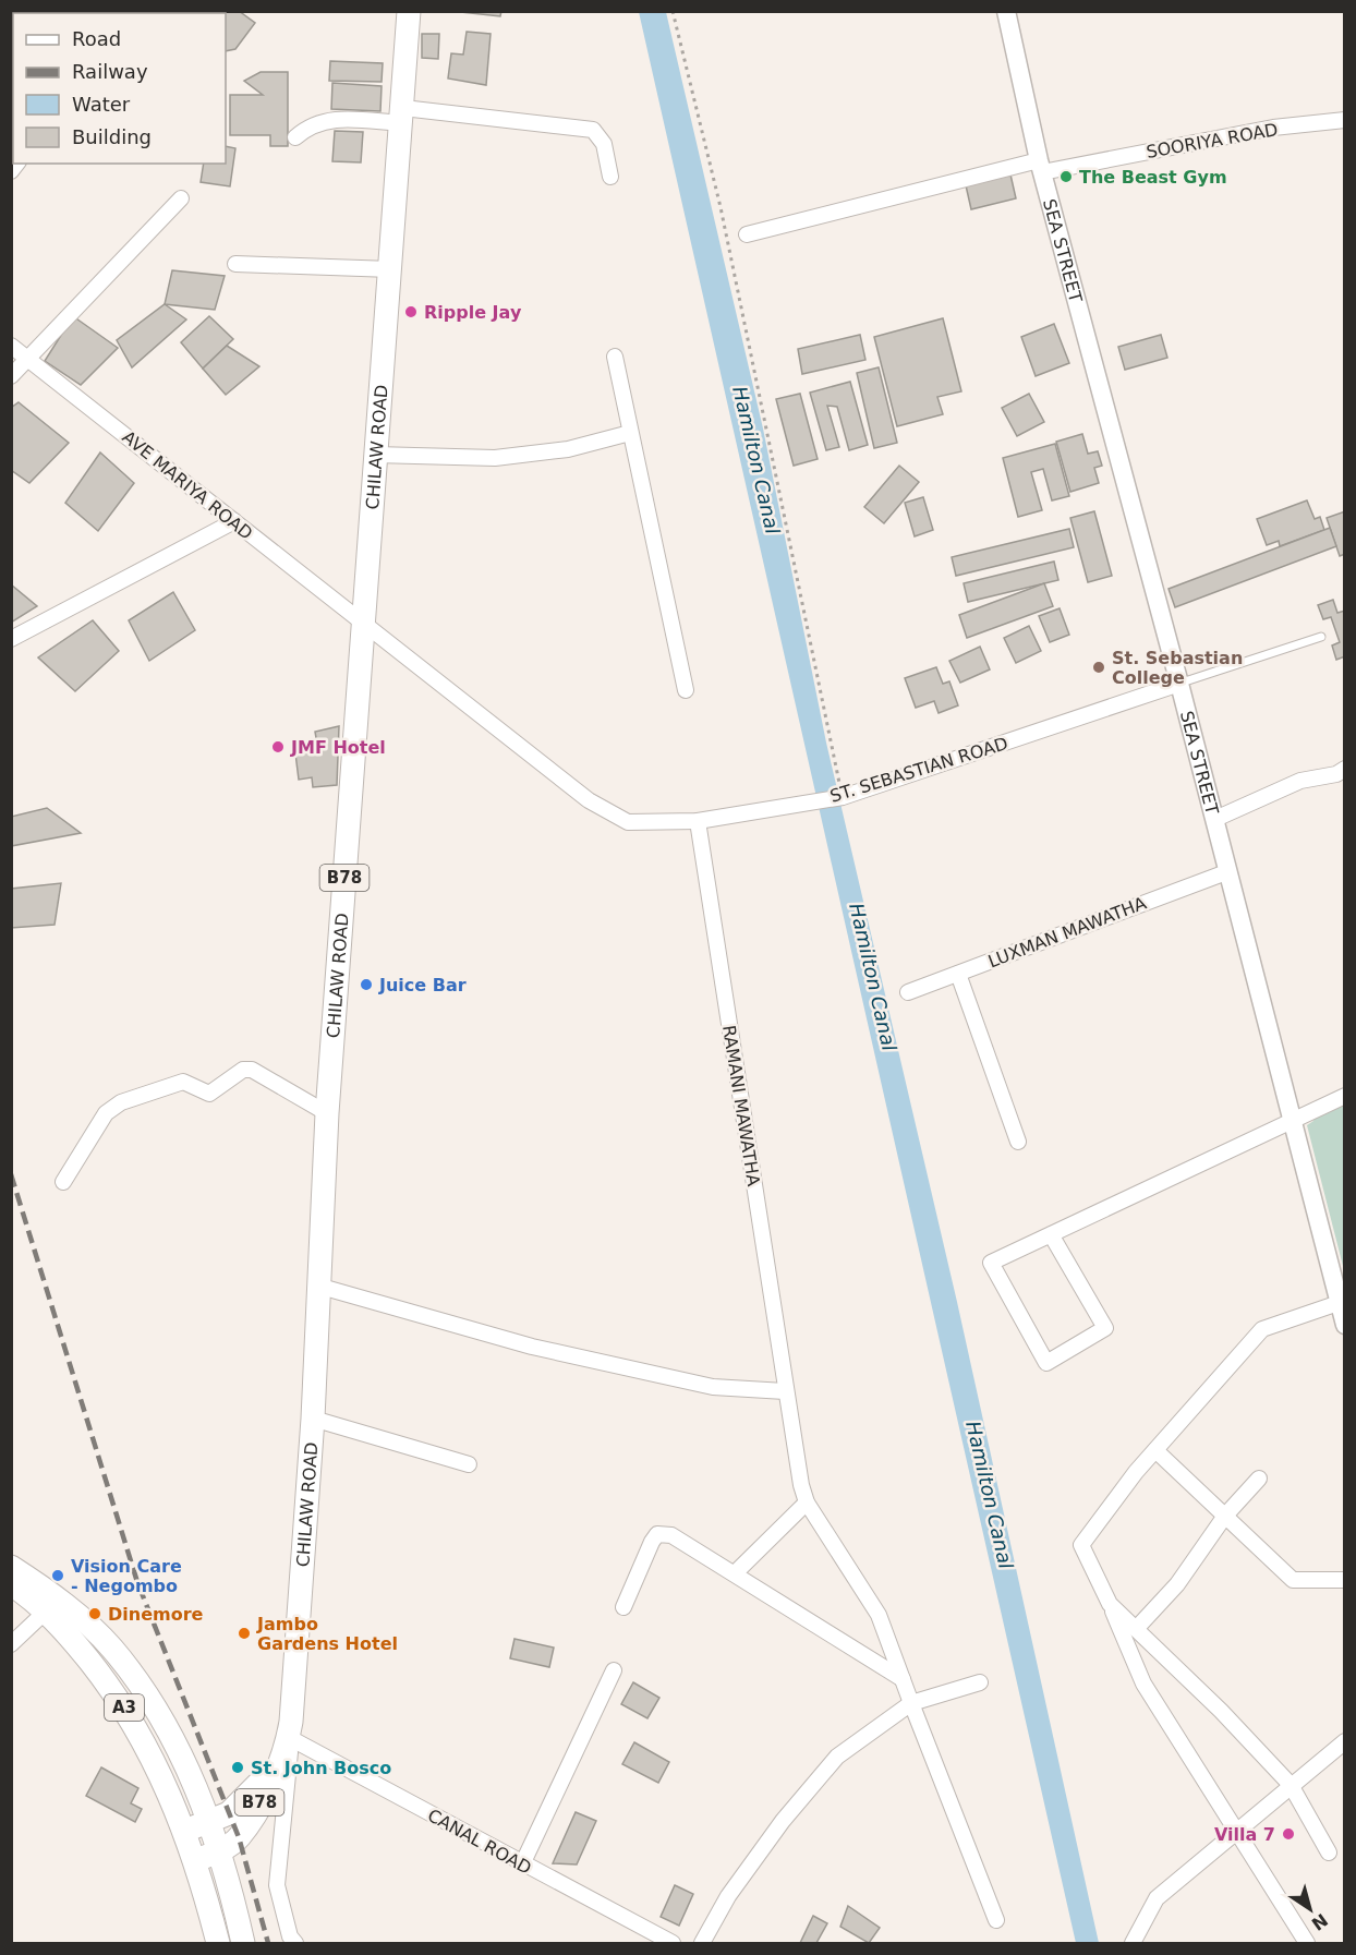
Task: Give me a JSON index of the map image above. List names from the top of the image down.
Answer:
{
  "streets": {
    "main road": ["CHILAW ROAD", "B78", "A3"],
    "street": [
      "SOORIYA ROAD",
      "SEA STREET",
      "AVE MARIYA ROAD",
      "ST. SEBASTIAN ROAD",
      "LUXMAN MAWATHA",
      "RAMANI MAWATHA",
      "CANAL ROAD"
    ]
  },
  "crossings": [
    ["SOORIYA ROAD", "SEA STREET"],
    ["SEA STREET", "ST. SEBASTIAN ROAD"],
    ["SEA STREET", "LUXMAN MAWATHA"],
    ["CHILAW ROAD", "AVE MARIYA ROAD"],
    ["CHILAW ROAD", "ST. SEBASTIAN ROAD"],
    ["CHILAW ROAD", "A3"],
    ["CHILAW ROAD", "CANAL ROAD"],
    ["AVE MARIYA ROAD", "ST. SEBASTIAN ROAD"],
    ["ST. SEBASTIAN ROAD", "RAMANI MAWATHA"]
  ],
  "water": ["Hamilton Canal"],
  "places": [
    "The Beast Gym",
    "Ripple Jay",
    "St. Sebastian College",
    "JMF Hotel",
    "Juice Bar",
    "Vision Care - Negombo",
    "Dinemore",
    "Jambo Gardens Hotel",
    "St. John Bosco",
    "Villa 7"
  ],
  "legend": [
    "Road",
    "Railway",
    "Water",
    "Building"
  ],
  "north": "bottom right"
}
